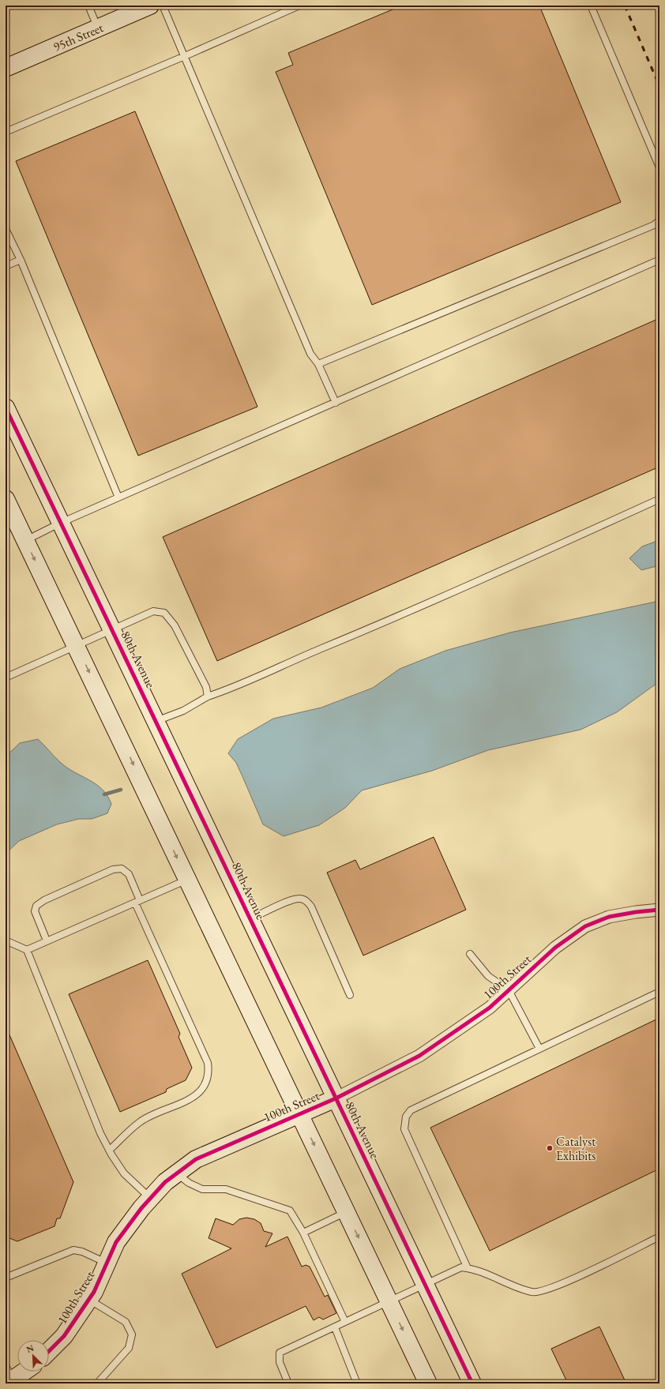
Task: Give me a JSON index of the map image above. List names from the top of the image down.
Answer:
{
  "streets": {
    "street": ["95th Street", "80th Avenue", "100th Street"]
  },
  "crossings": [
    ["80th Avenue", "100th Street"]
  ],
  "places": ["Catalyst Exhibits"],
  "north": "top left"
}
